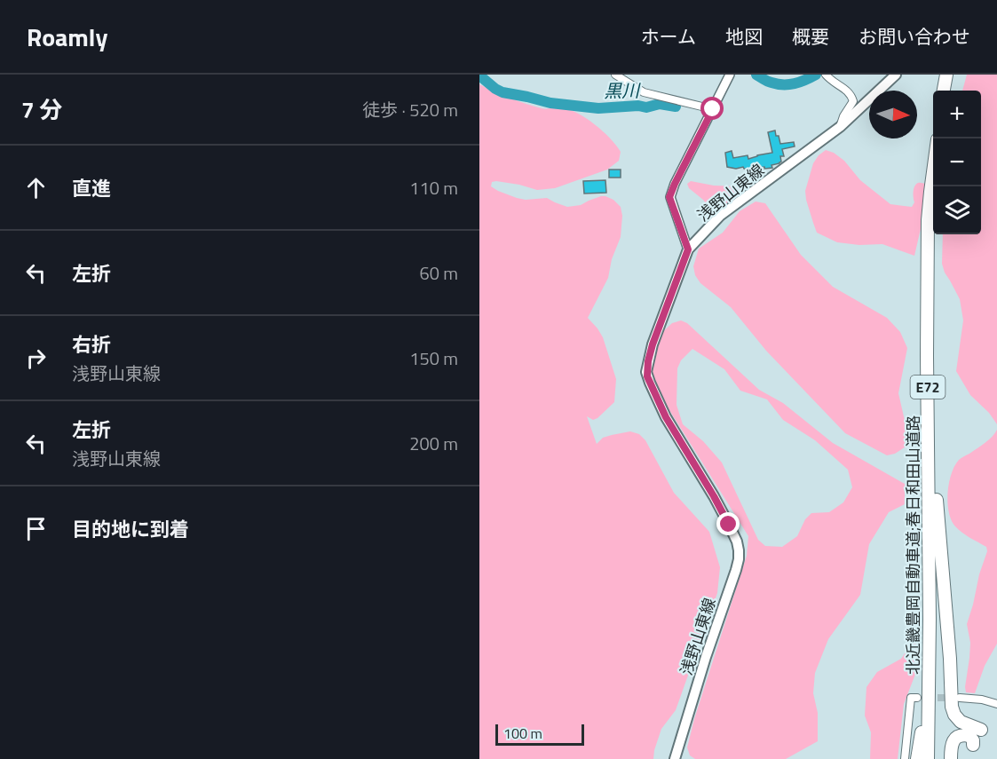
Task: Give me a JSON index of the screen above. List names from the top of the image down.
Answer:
{
  "streets": {
    "highway": ["E72", "北近畿豊岡自動車道;春日和田山道路"],
    "main road": ["浅野山東線"]
  },
  "water": ["黒川"],
  "scale_bar": "100 m",
  "north": "right",
  "page": {
    "header": "Roamly",
    "nav": [
      "ホーム",
      "地図",
      "概要",
      "お問い合わせ"
    ],
    "heading": ["7 分", "徒歩 · 520 m"],
    "map_buttons": ["+", "−"],
    "list": [
      ["直進", "110 m"],
      ["左折", "60 m"],
      ["右折", "浅野山東線", "150 m"],
      ["左折", "浅野山東線", "200 m"],
      "目的地に到着"
    ],
    "scale": "100 m"
  }
}
